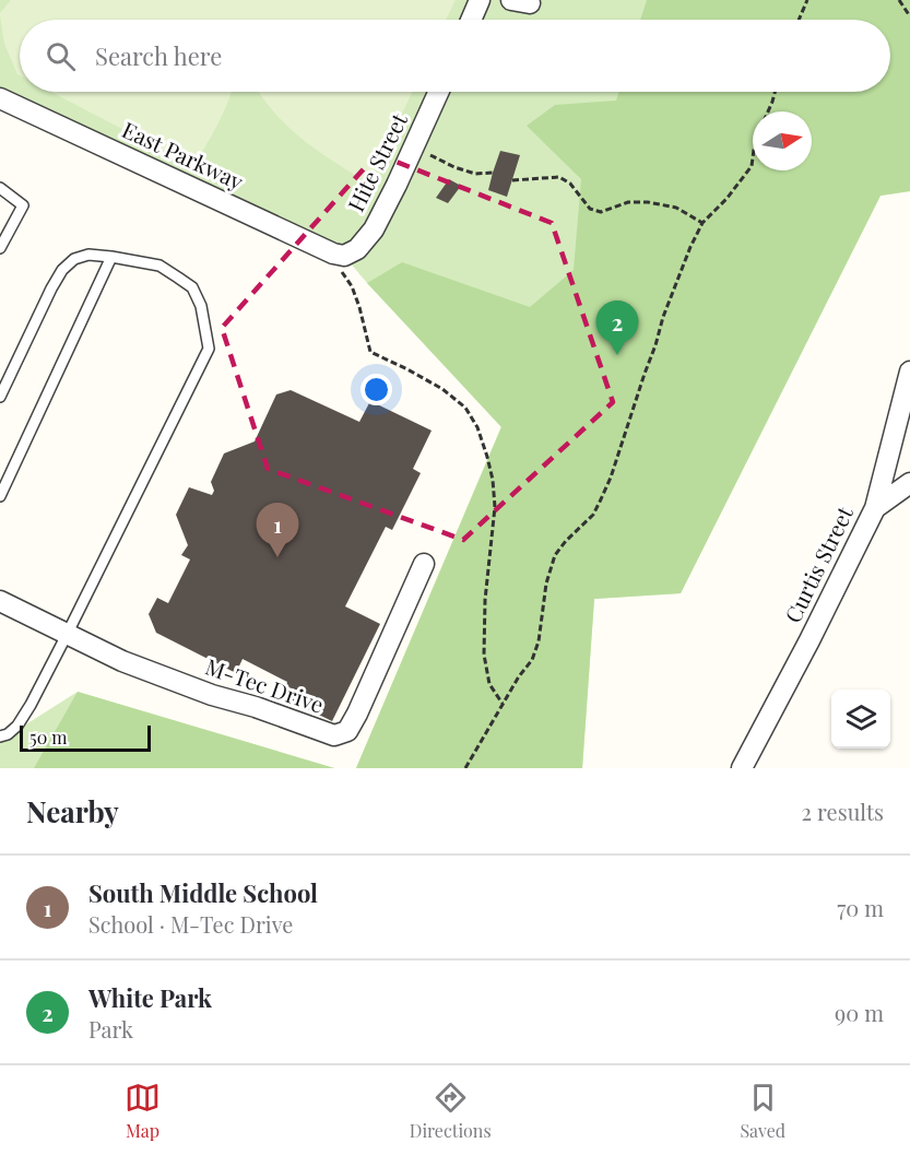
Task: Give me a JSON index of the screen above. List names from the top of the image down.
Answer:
{
  "streets": {
    "street": [
      "East Parkway",
      "Hite Street",
      "Curtis Street",
      "M-Tec Drive"
    ]
  },
  "crossings": [
    ["East Parkway", "Hite Street"]
  ],
  "scale_bar": "50 m",
  "north": "right",
  "page": {
    "search": "Search here",
    "pins": ["2", "1"],
    "scale": "50 m",
    "heading": ["Nearby", "2 results"],
    "list": [
      {
        "mark": "1",
        "name": "South Middle School",
        "note": "School · M-Tec Drive",
        "value": "70 m"
      },
      {
        "mark": "2",
        "name": "White Park",
        "note": "Park",
        "value": "90 m"
      }
    ],
    "nav": ["Map", "Directions", "Saved"]
  }
}
